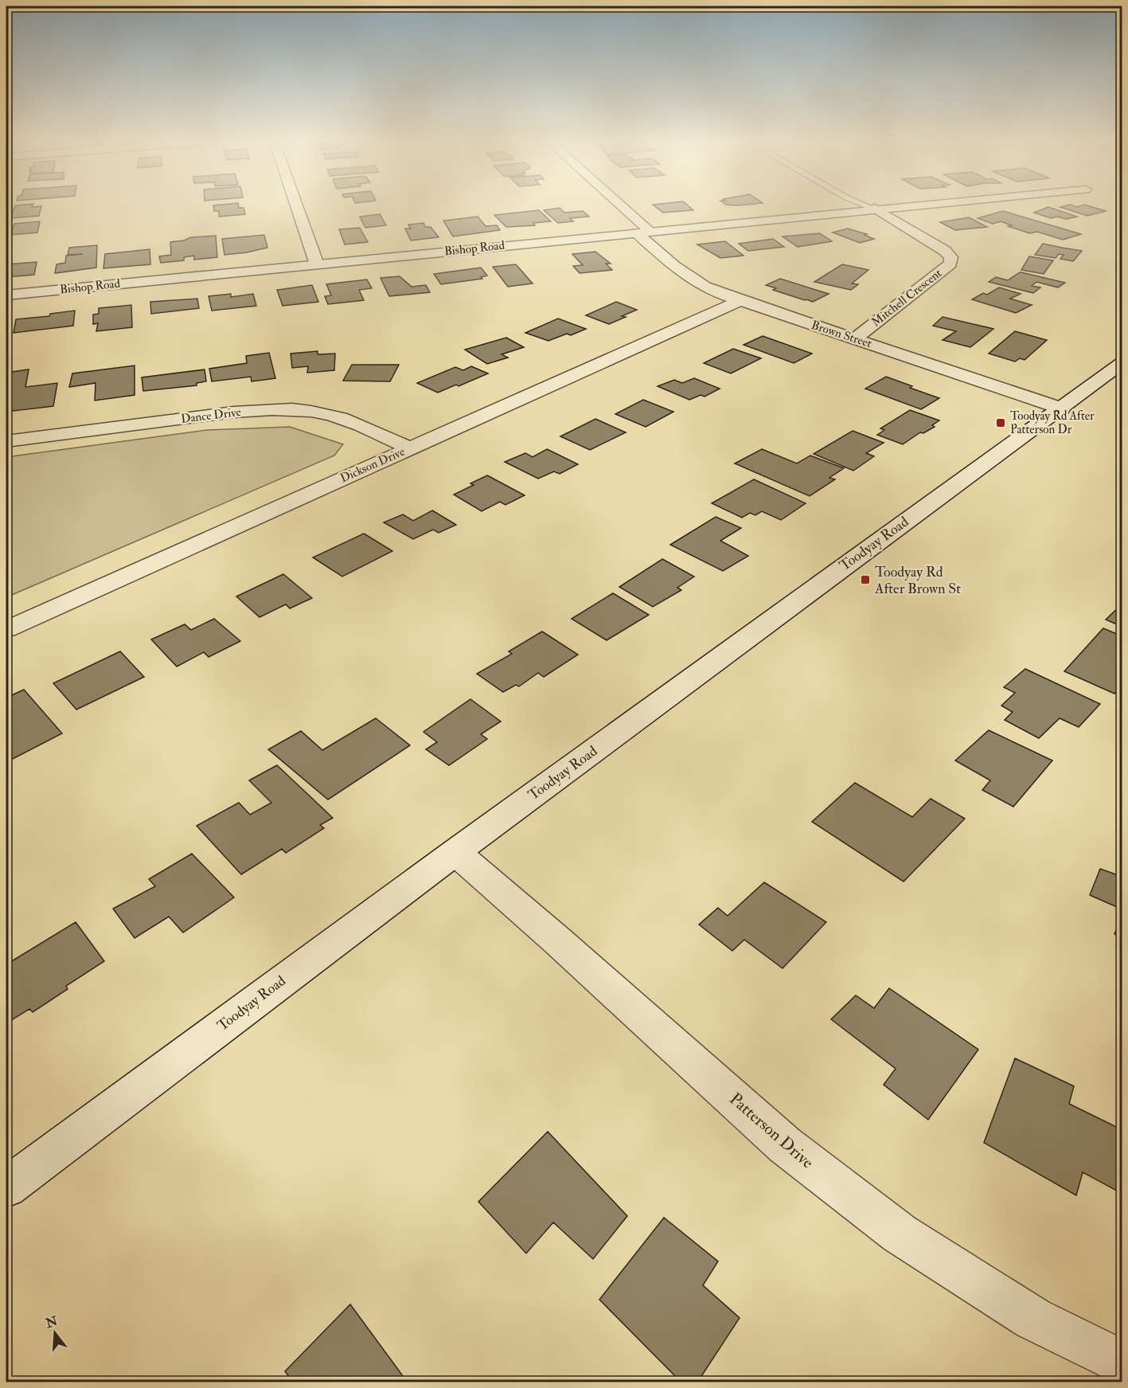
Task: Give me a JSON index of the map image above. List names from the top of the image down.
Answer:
{
  "streets": {
    "street": [
      "Bishop Road",
      "Mitchell Crescent",
      "Brown Street",
      "Dance Drive",
      "Dickson Drive",
      "Toodyay Road",
      "Patterson Drive"
    ]
  },
  "crossings": [
    ["Bishop Road", "Mitchell Crescent"],
    ["Bishop Road", "Brown Street"],
    ["Mitchell Crescent", "Brown Street"],
    ["Brown Street", "Dickson Drive"],
    ["Brown Street", "Toodyay Road"],
    ["Dance Drive", "Dickson Drive"],
    ["Toodyay Road", "Patterson Drive"]
  ],
  "places": {
    "transit": ["Toodyay Rd After Patterson Dr", "Toodyay Rd After Brown St"]
  },
  "north": "top"
}
